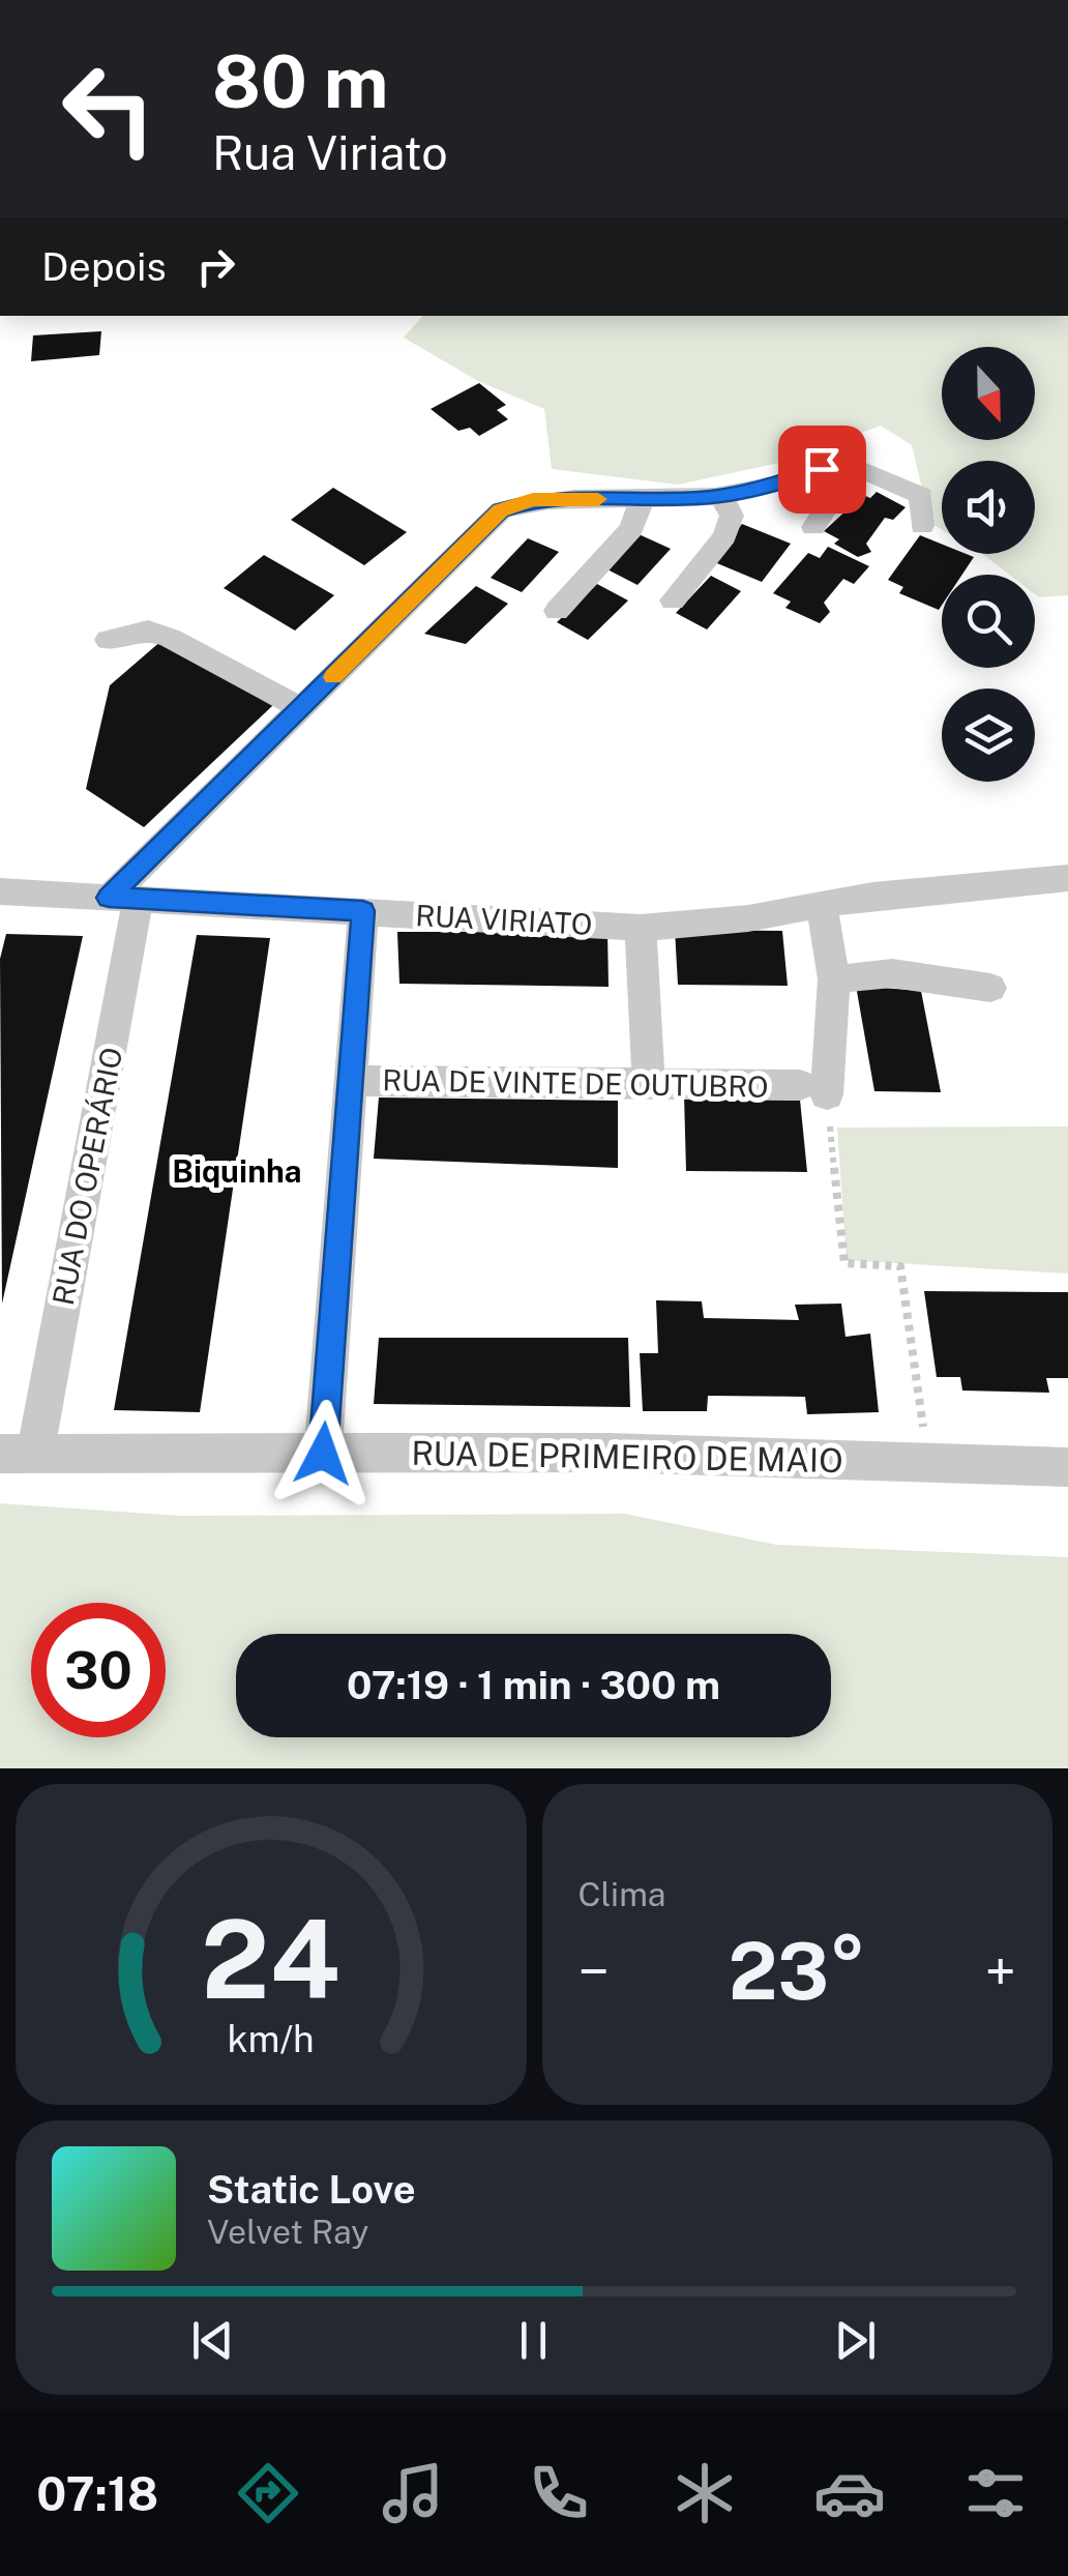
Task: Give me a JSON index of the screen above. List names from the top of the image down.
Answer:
{
  "streets": {
    "street": [
      "RUA VIRIATO",
      "RUA DE VINTE DE OUTUBRO",
      "RUA DO OPERÁRIO",
      "RUA DE PRIMEIRO DE MAIO"
    ]
  },
  "crossings": [
    ["RUA VIRIATO", "RUA DE VINTE DE OUTUBRO"],
    ["RUA VIRIATO", "RUA DO OPERÁRIO"],
    ["RUA DE VINTE DE OUTUBRO", "RUA DE PRIMEIRO DE MAIO"],
    ["RUA DO OPERÁRIO", "RUA DE PRIMEIRO DE MAIO"]
  ],
  "districts": ["Biquinha"],
  "north": "bottom",
  "page": {
    "turn": ["80 m", "Rua Viriato"],
    "then": "Depois",
    "limit": "30",
    "trip": "07:19 · 1 min · 300 m",
    "tile": "Clima",
    "heat": ["−", "23°", "+"],
    "song": ["Static Love", "Velvet Ray"],
    "tabs": "07:18",
    "gauge": ["24", "km/h"]
  }
}
